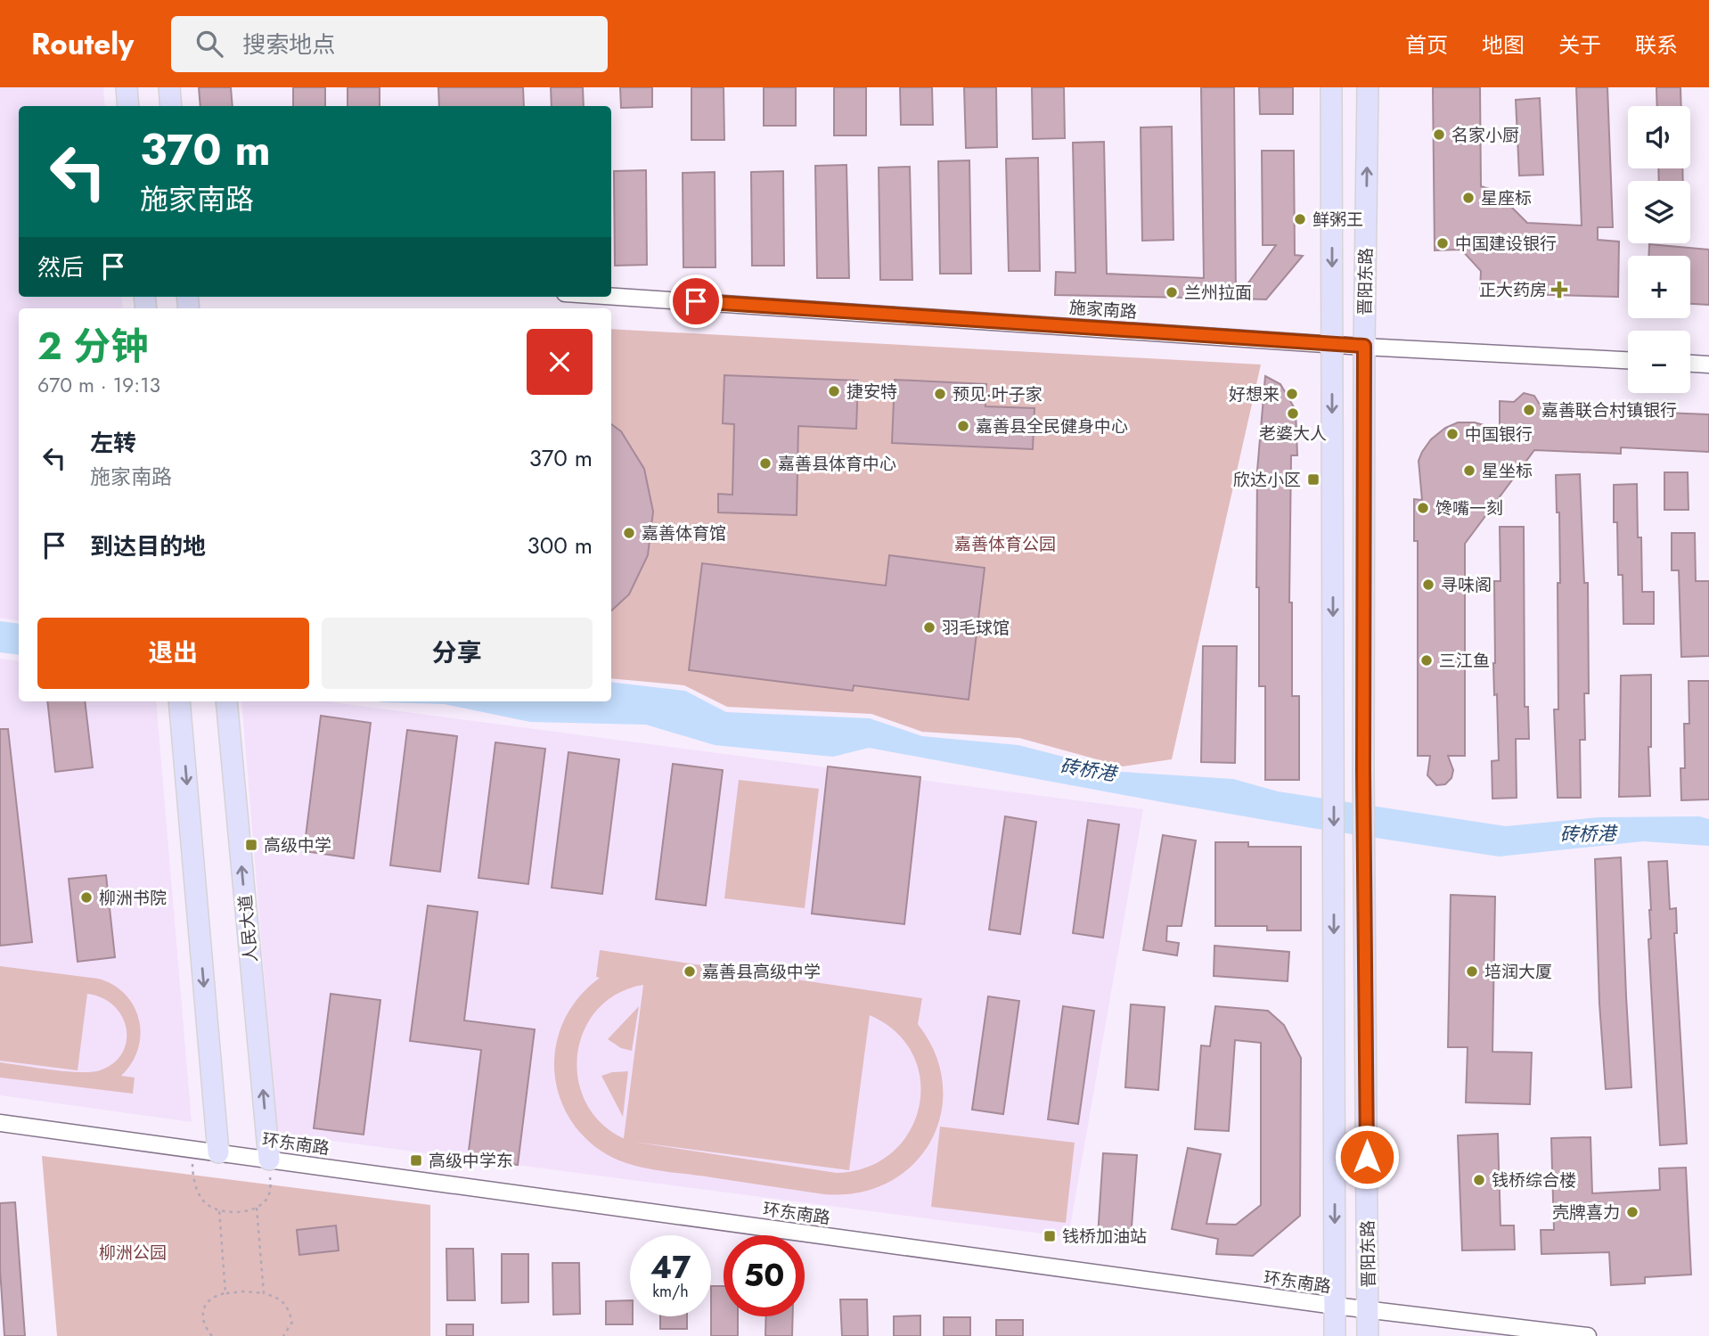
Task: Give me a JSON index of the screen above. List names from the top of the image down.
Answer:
{
  "streets": {
    "main road": ["晋阳东路", "人民大道"],
    "street": ["施家南路", "环东南路"]
  },
  "crossings": [
    ["晋阳东路", "施家南路"],
    ["晋阳东路", "环东南路"],
    ["人民大道", "环东南路"]
  ],
  "water": ["砖桥港"],
  "parks": ["嘉善体育公园", "柳洲公园"],
  "places": {
    "other": [
      "名家小厨",
      "星座标",
      "鲜粥王",
      "中国建设银行",
      "兰州拉面",
      "捷安特",
      "预见·叶子家",
      "好想来",
      "嘉善联合村镇银行",
      "老婆大人",
      "嘉善县全民健身中心",
      "中国银行",
      "嘉善县体育中心",
      "星坐标",
      "馋嘴一刻",
      "嘉善体育馆",
      "寻味阁",
      "羽毛球馆",
      "三江鱼",
      "柳洲书院",
      "嘉善县高级中学",
      "培润大厦",
      "钱桥综合楼",
      "壳牌喜力"
    ],
    "health": ["正大药房"],
    "transit": [
      "欣达小区",
      "高级中学",
      "高级中学东",
      "钱桥加油站"
    ]
  },
  "page": {
    "header": "Routely",
    "search": "搜索地点",
    "nav": [
      "首页",
      "地图",
      "关于",
      "联系"
    ],
    "map_buttons": ["+", "−"],
    "turn": ["370 m", "施家南路"],
    "then": "然后",
    "heading": ["2 分钟", "670 m · 19:13"],
    "list": [
      {
        "name": "左转",
        "note": "施家南路",
        "value": "370 m"
      },
      {
        "name": "到达目的地",
        "value": "300 m"
      }
    ],
    "buttons": ["退出", "分享"],
    "speed": "47 km/h",
    "limit": "50"
  }
}
